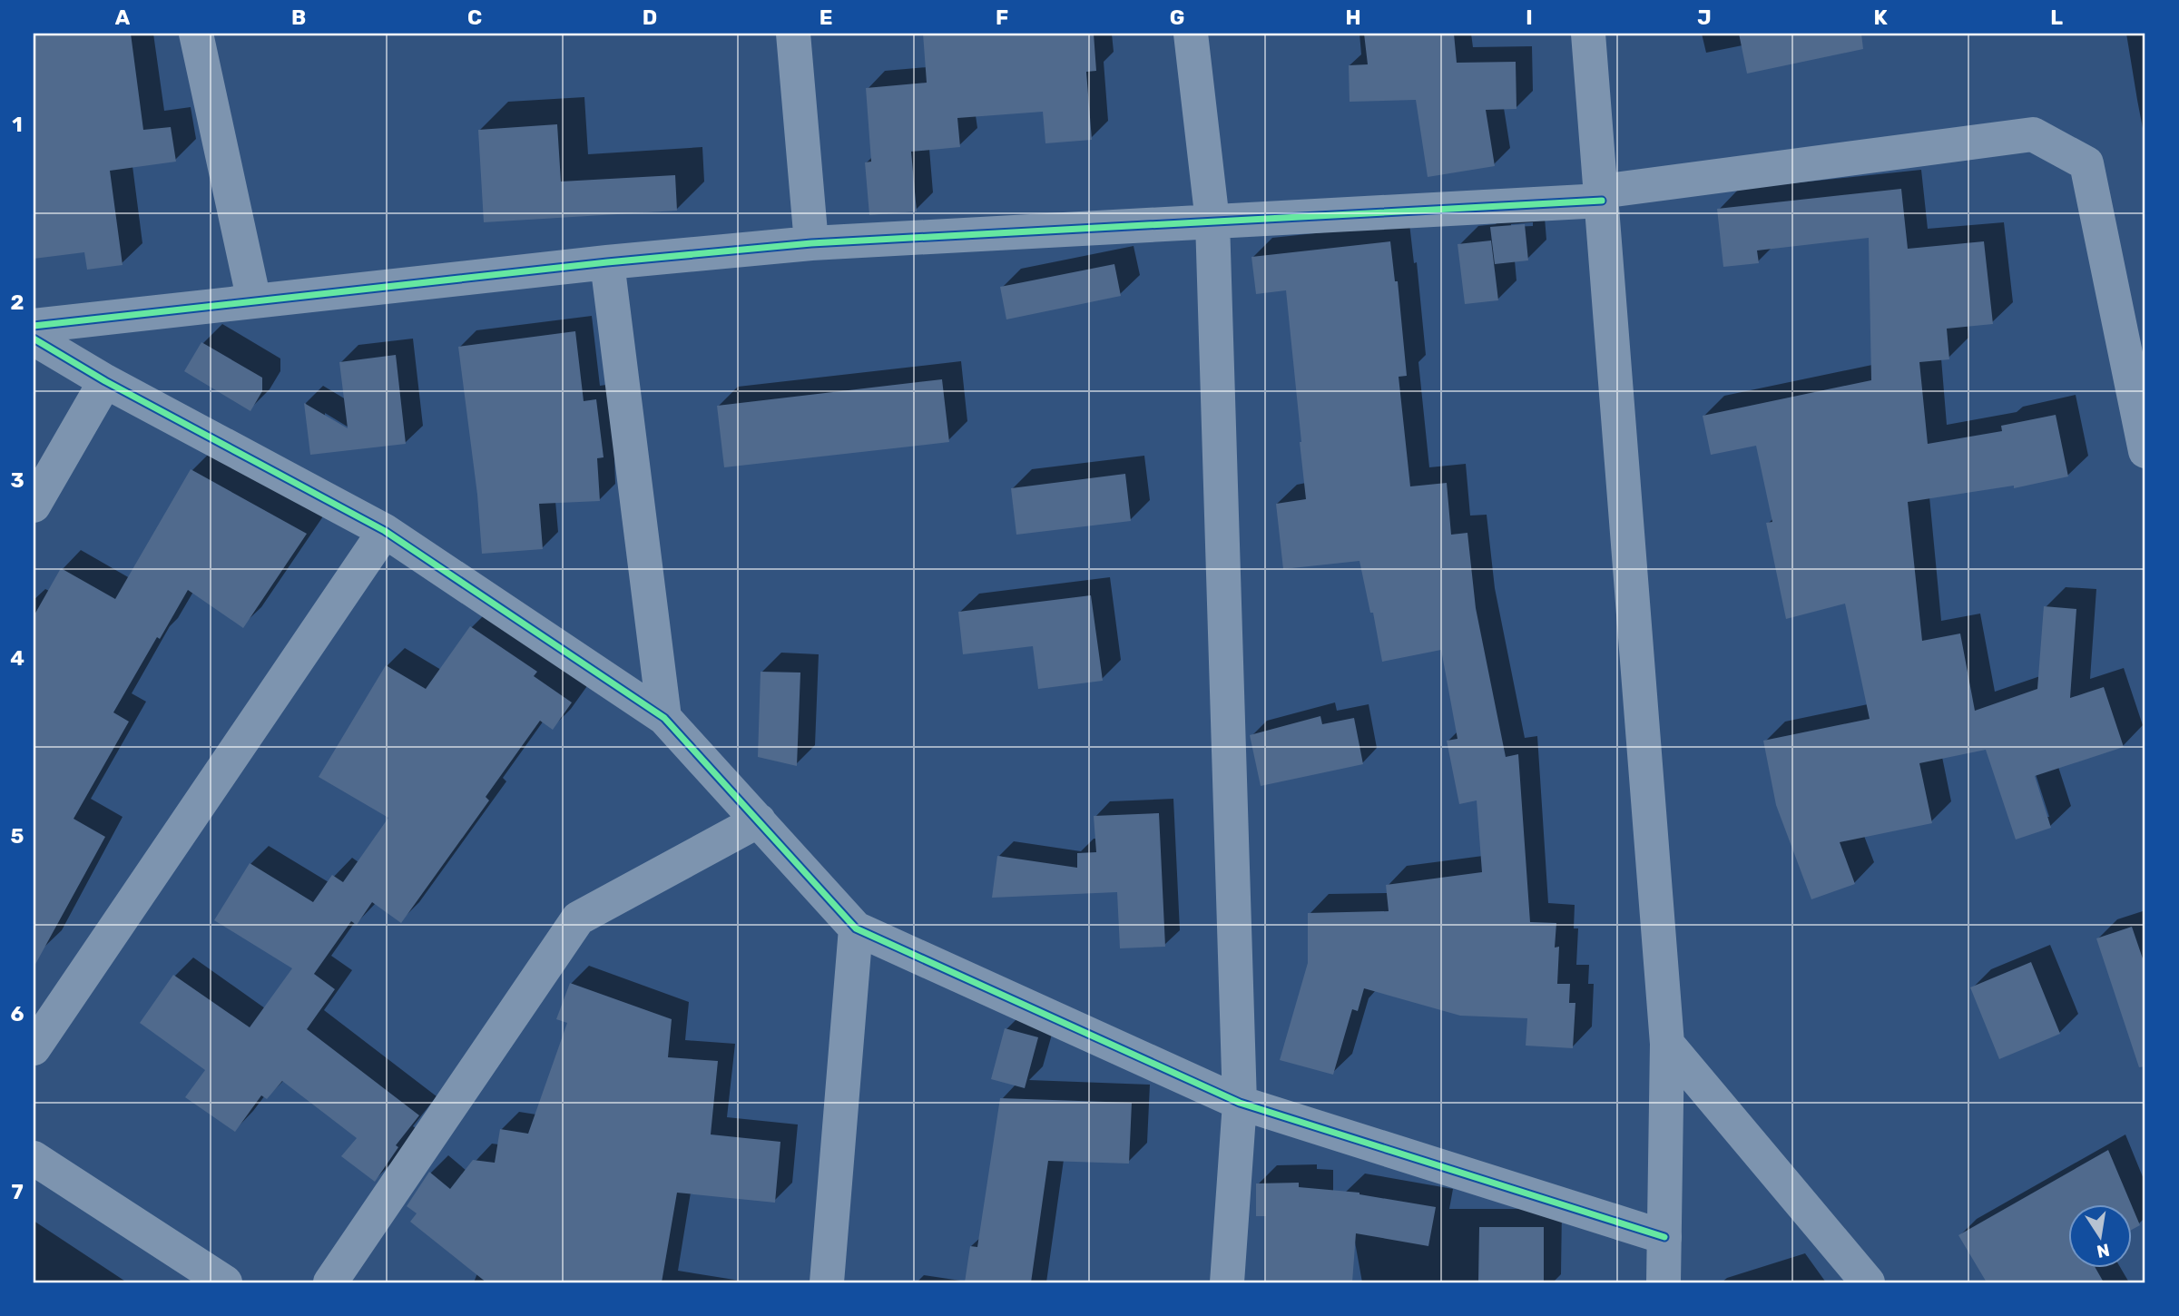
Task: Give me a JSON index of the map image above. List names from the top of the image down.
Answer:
{
  "north": "bottom",
  "grid": {
    "columns": [
      "A",
      "B",
      "C",
      "D",
      "E",
      "F",
      "G",
      "H",
      "I",
      "J",
      "K",
      "L"
    ],
    "rows": [
      "1",
      "2",
      "3",
      "4",
      "5",
      "6",
      "7"
    ]
  }
}
